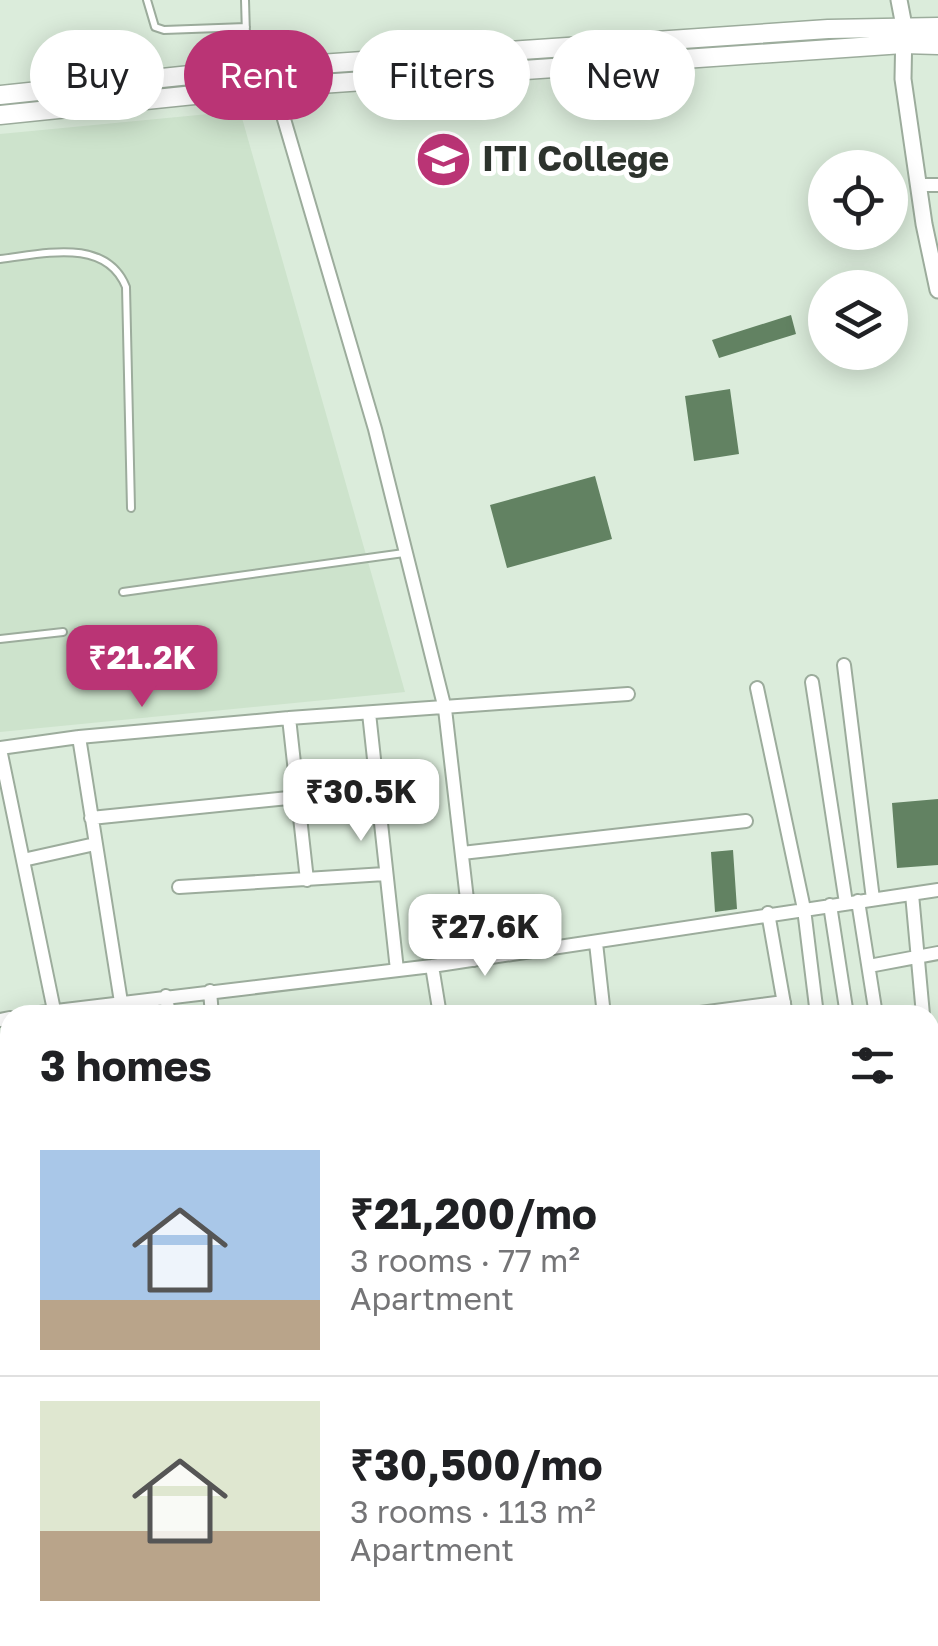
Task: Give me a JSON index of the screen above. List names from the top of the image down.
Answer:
{
  "places": {
    "school or university": ["ITI College"]
  },
  "page": {
    "chip": [
      "Buy",
      "Rent",
      "Filters",
      "New"
    ],
    "price": ["₹21.2K", "₹30.5K", "₹27.6K"],
    "heading": "3 homes",
    "list": [
      {
        "name": "₹21,200/mo",
        "note": "3 rooms · 77 m² · Apartment"
      },
      {
        "name": "₹30,500/mo",
        "note": "3 rooms · 113 m² · Apartment"
      }
    ]
  }
}
